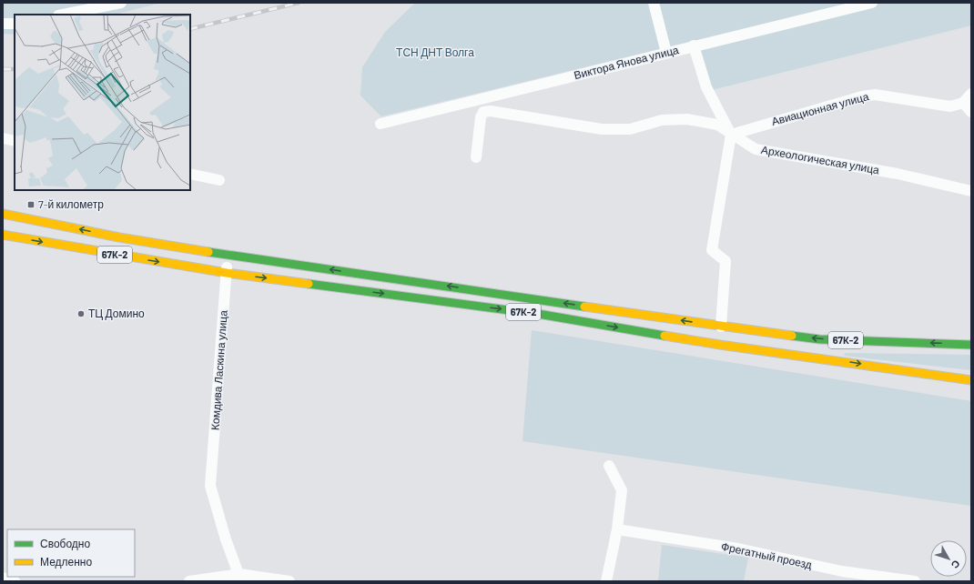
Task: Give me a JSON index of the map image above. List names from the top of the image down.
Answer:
{
  "streets": {
    "main road": ["67К-2"],
    "street": [
      "Виктора Янова улица",
      "Авиационная улица",
      "Археологическая улица",
      "Комдива Ласкина улица",
      "Фрегатный проезд"
    ]
  },
  "crossings": [
    ["Авиационная улица", "Археологическая улица"],
    ["67К-2", "Комдива Ласкина улица"]
  ],
  "parks": ["ТСН ДНТ Волга"],
  "places": {
    "transit": ["7-й километр"],
    "other": ["ТЦ Домино"]
  },
  "legend": ["Свободно", "Медленно"],
  "north": "bottom right"
}
